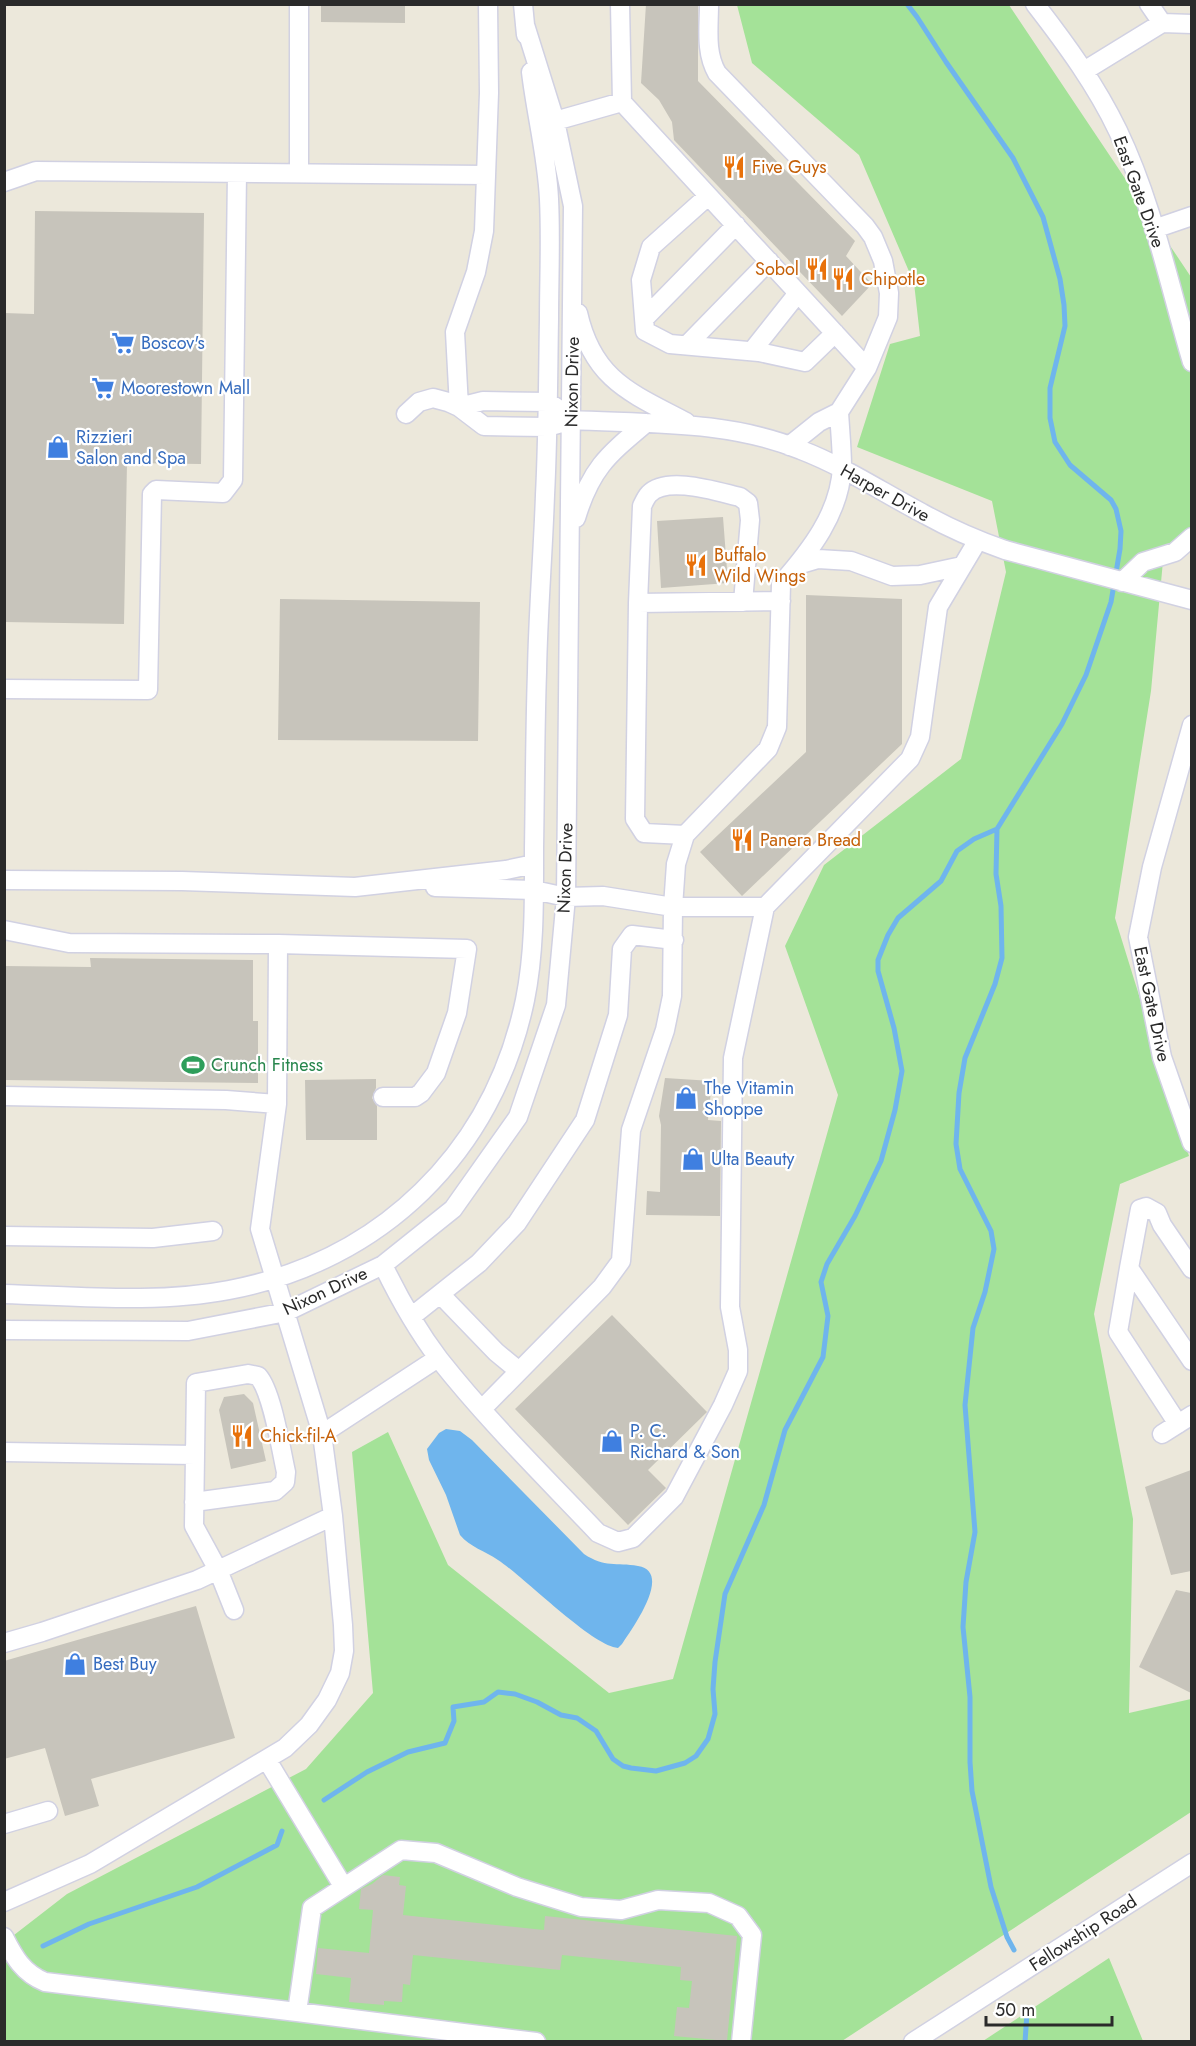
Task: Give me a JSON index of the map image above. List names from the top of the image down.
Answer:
{
  "streets": {
    "street": [
      "East Gate Drive",
      "Nixon Drive",
      "Harper Drive",
      "Fellowship Road"
    ]
  },
  "crossings": [
    ["Nixon Drive", "Harper Drive"]
  ],
  "places": {
    "restaurant": [
      "Five Guys",
      "Sobol",
      "Chipotle",
      "Buffalo Wild Wings",
      "Panera Bread",
      "Chick-fil-A"
    ],
    "supermarket": ["Boscov's", "Moorestown Mall"],
    "shop": [
      "Rizzieri Salon and Spa",
      "The Vitamin Shoppe",
      "Ulta Beauty",
      "P. C. Richard & Son",
      "Best Buy"
    ],
    "sports": ["Crunch Fitness"]
  },
  "scale_bar": "50 m"
}
